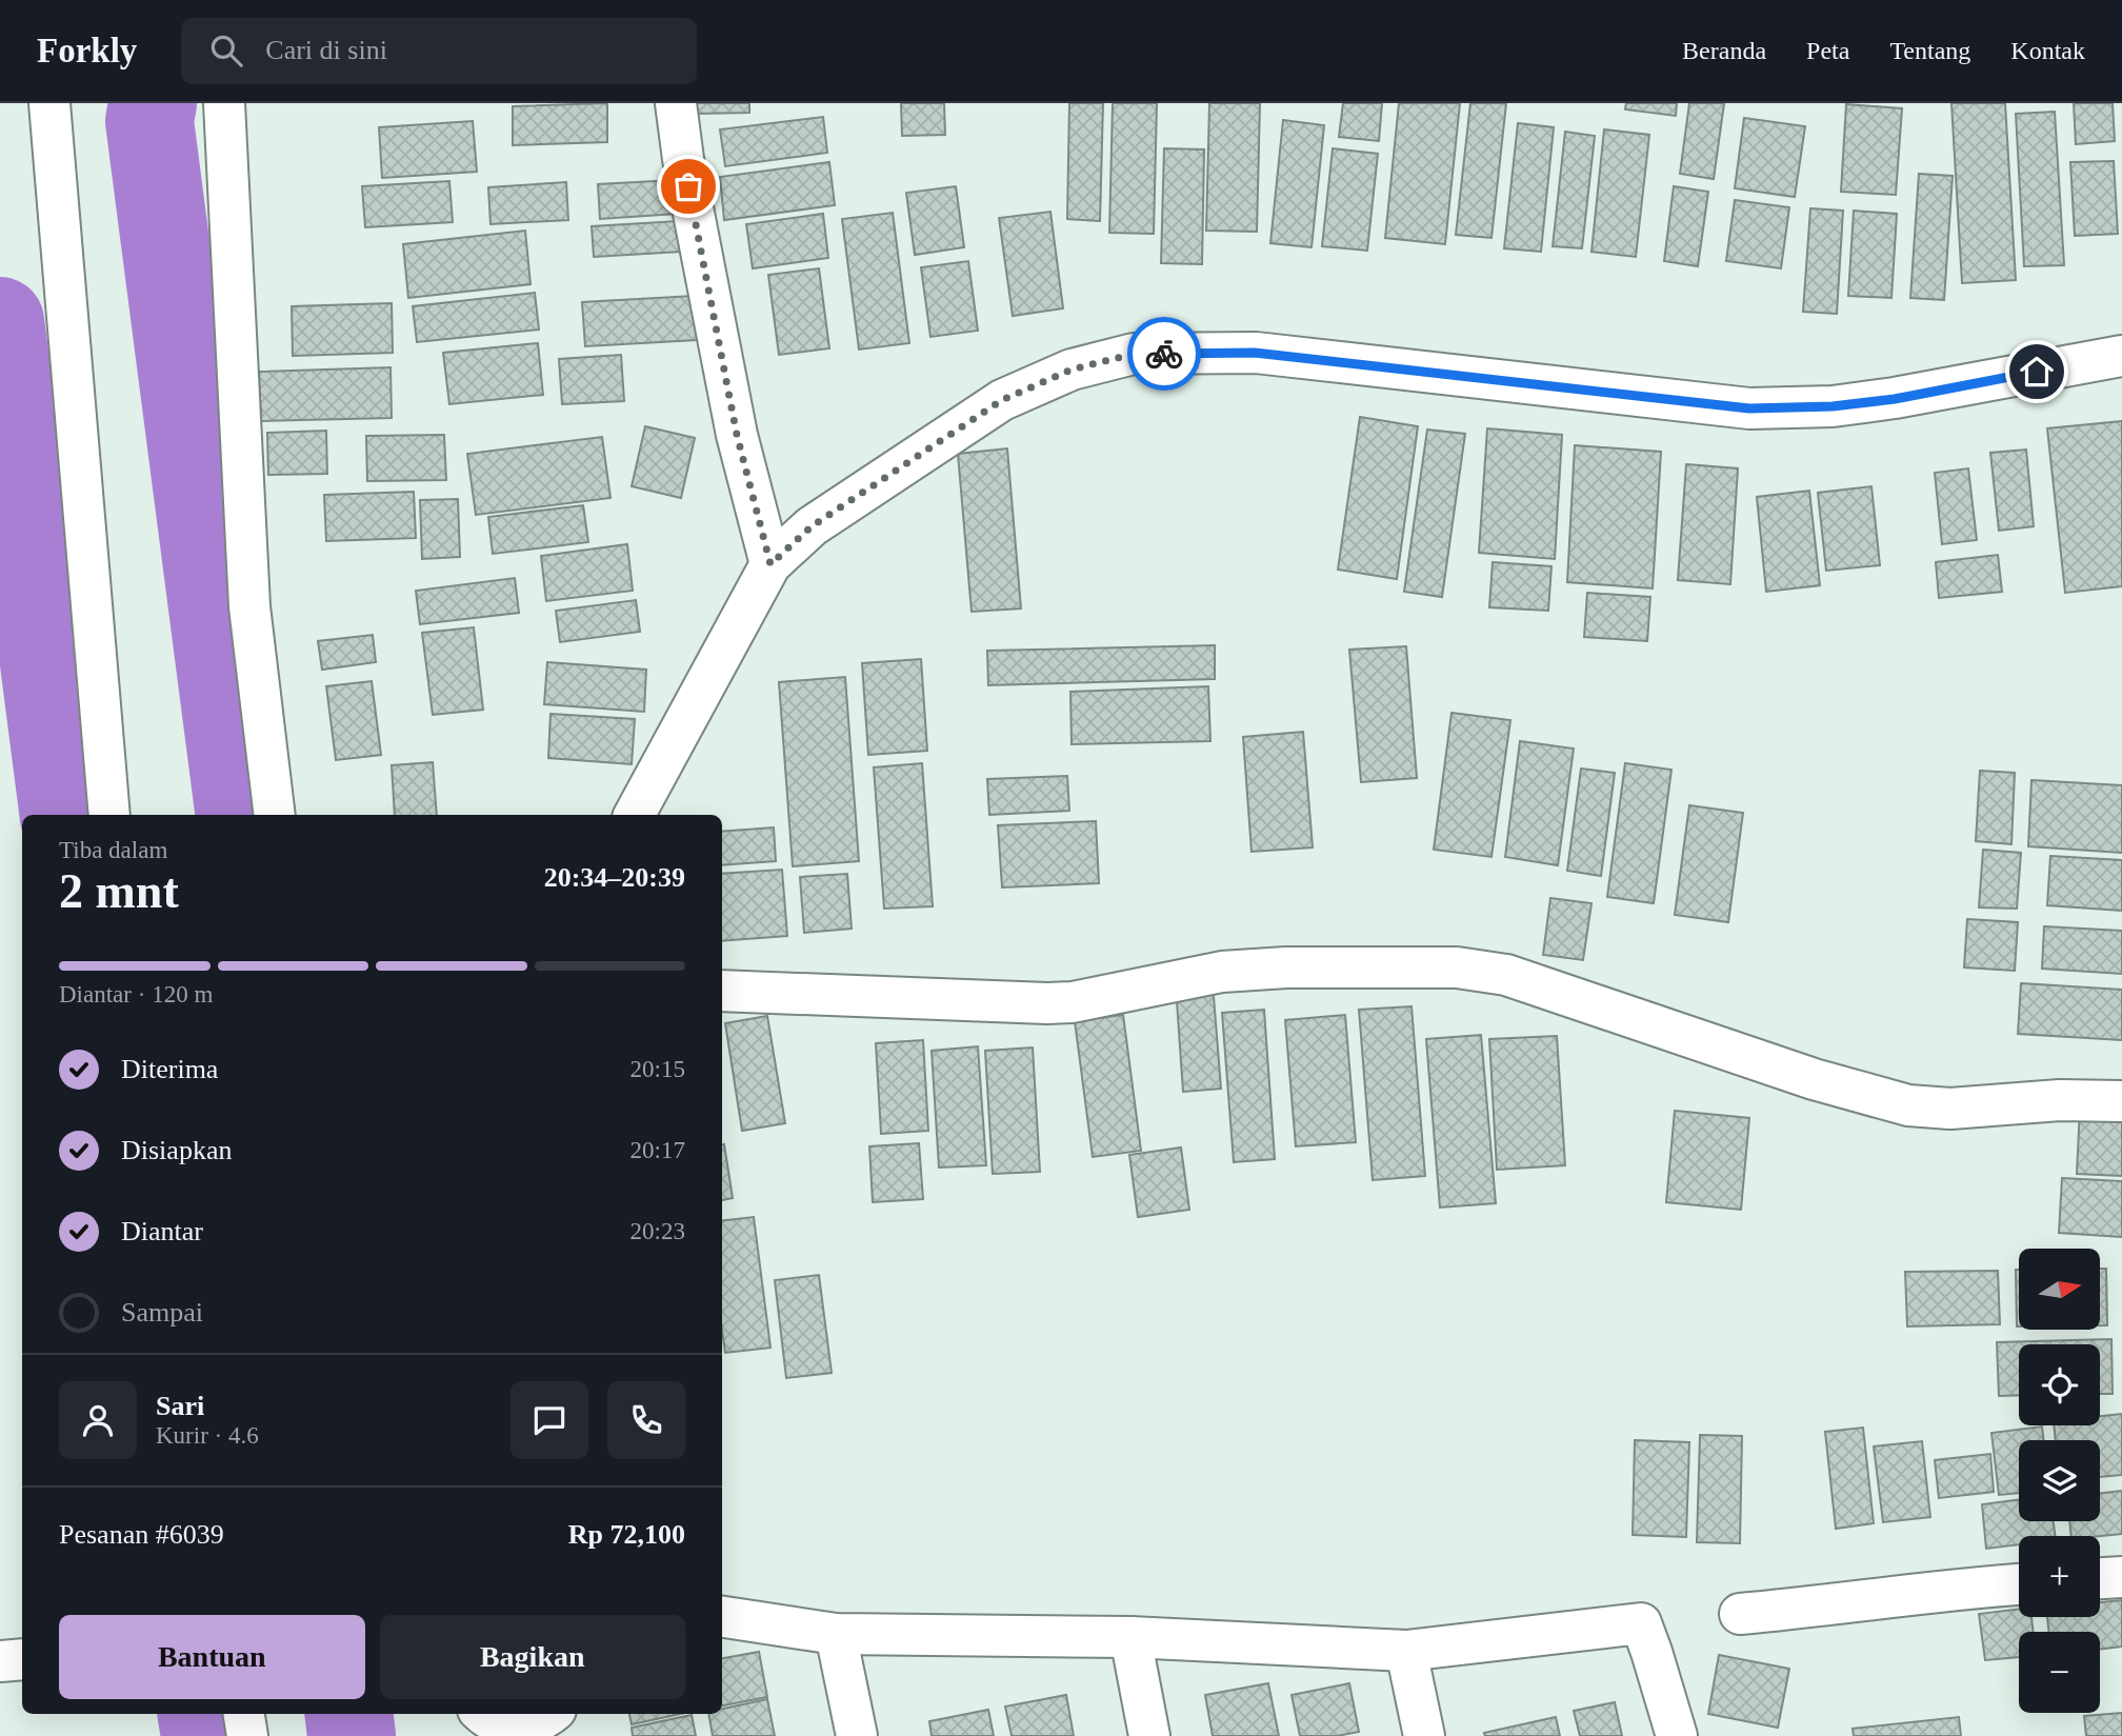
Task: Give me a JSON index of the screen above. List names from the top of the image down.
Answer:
{
  "north": "right",
  "page": {
    "header": "Forkly",
    "search": "Cari di sini",
    "nav": [
      "Beranda",
      "Peta",
      "Tentang",
      "Kontak"
    ],
    "heading": ["2 mnt", "Tiba dalam", "20:34–20:39"],
    "panel": [
      "Sari",
      "Kurir · 4.6",
      "Pesanan #6039",
      "Rp 72,100"
    ],
    "bar": "Diantar · 120 m",
    "list": [
      ["Diterima", "20:15"],
      ["Disiapkan", "20:17"],
      ["Diantar", "20:23"],
      "Sampai"
    ],
    "map_buttons": ["+", "−"],
    "buttons": ["Bantuan", "Bagikan"]
  }
}
